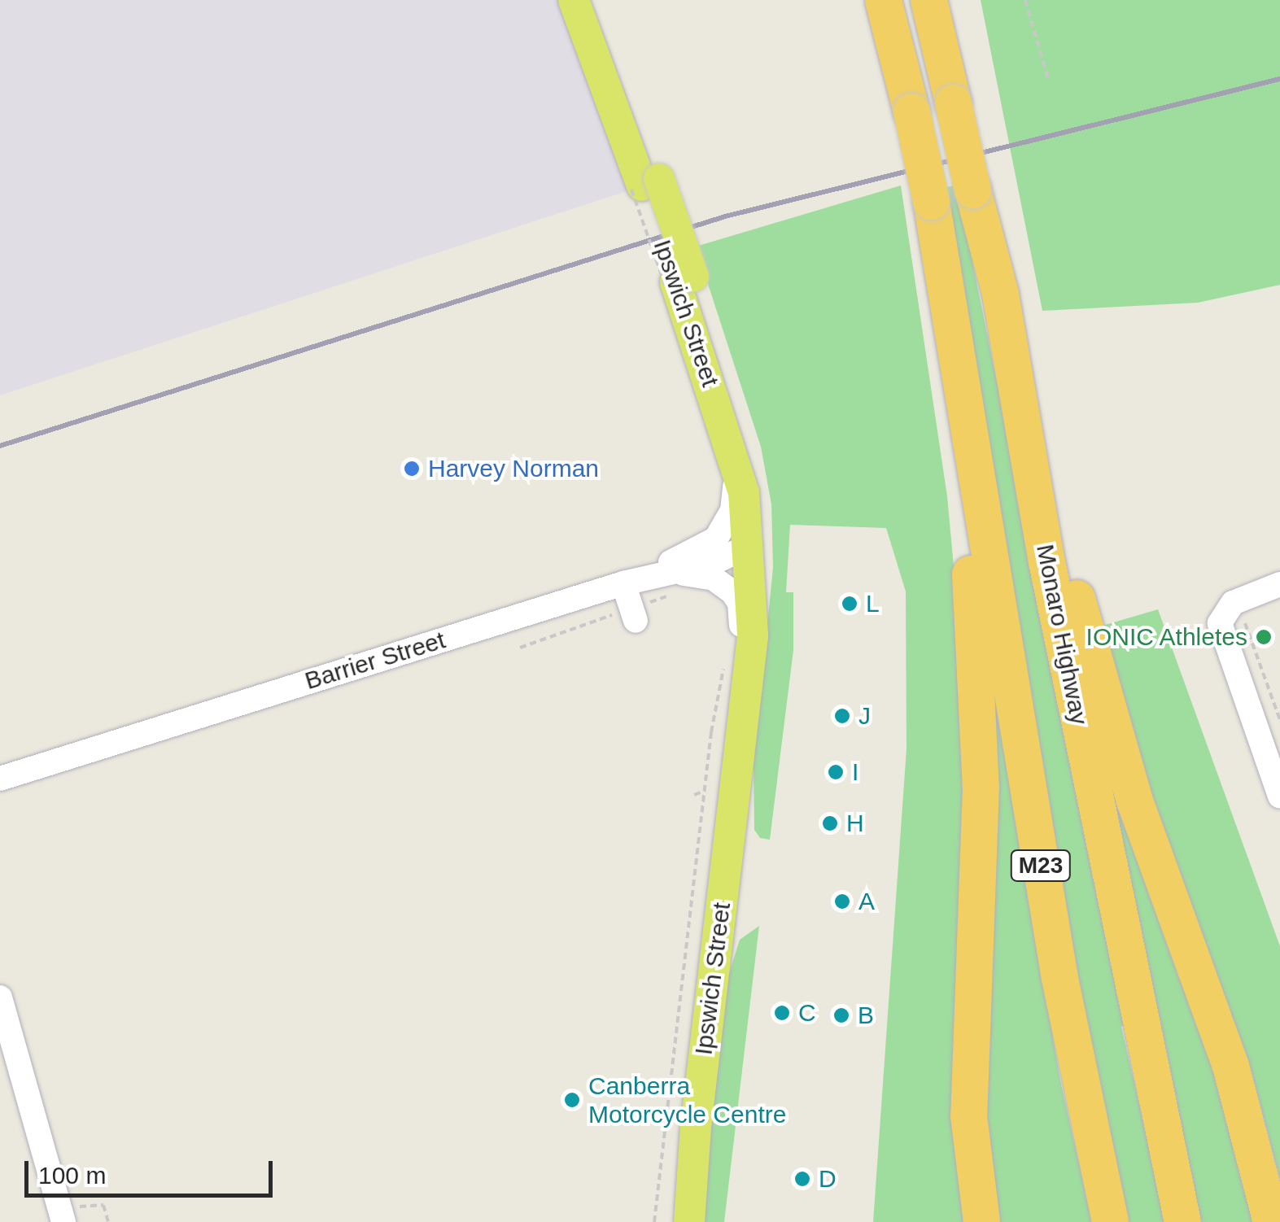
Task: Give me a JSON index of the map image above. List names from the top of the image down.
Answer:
{
  "streets": {
    "highway": ["Monaro Highway", "M23"],
    "main road": ["Ipswich Street"],
    "street": ["Barrier Street"]
  },
  "crossings": [
    ["Ipswich Street", "Barrier Street"]
  ],
  "places": [
    "Harvey Norman",
    "L",
    "IONIC Athletes",
    "J",
    "I",
    "H",
    "A",
    "C",
    "B",
    "Canberra Motorcycle Centre",
    "D"
  ],
  "scale_bar": "100 m"
}
